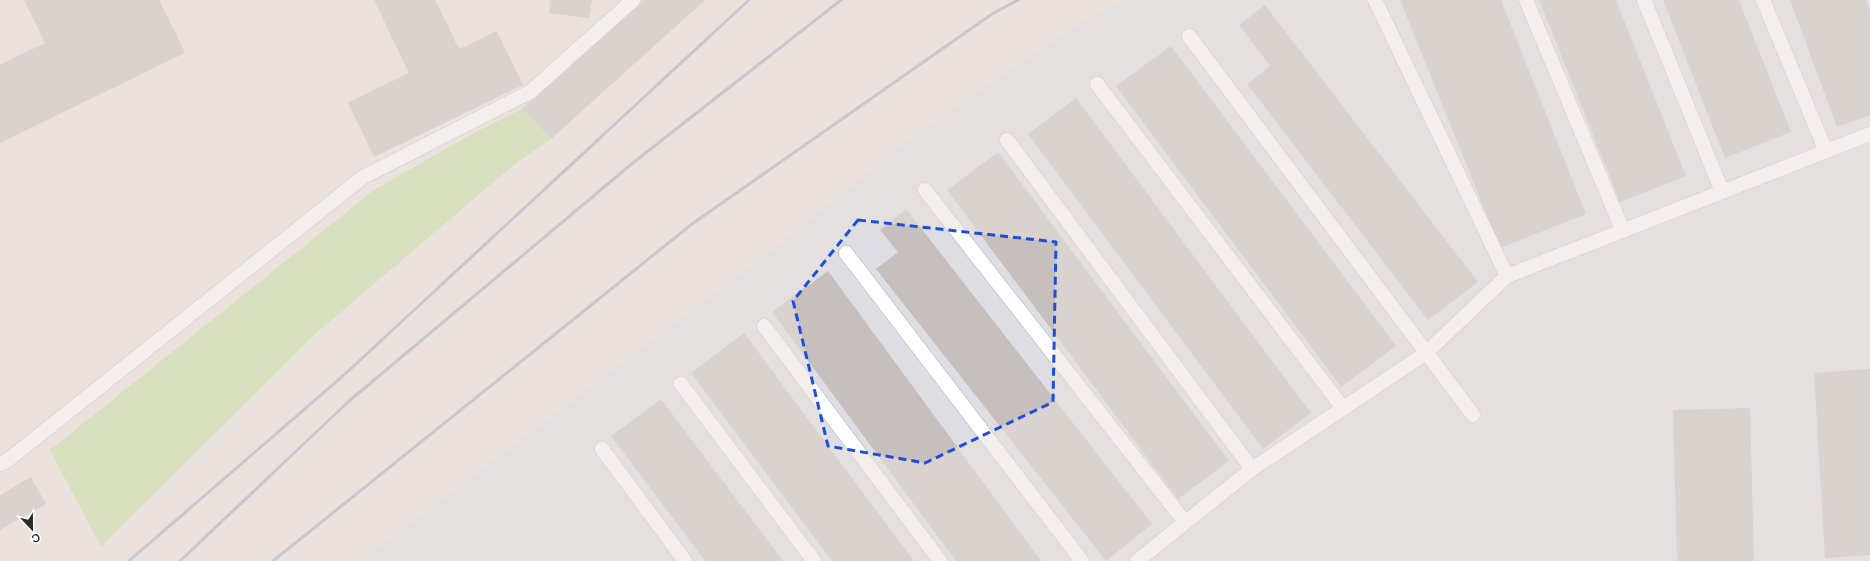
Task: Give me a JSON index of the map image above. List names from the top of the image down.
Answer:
{
  "north": "bottom"
}
